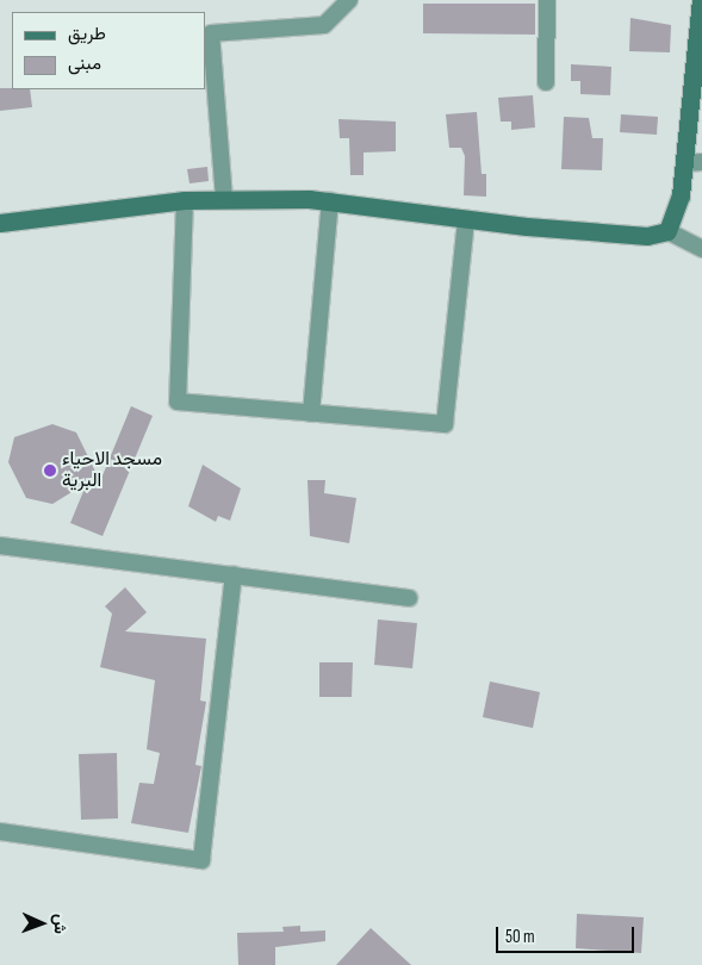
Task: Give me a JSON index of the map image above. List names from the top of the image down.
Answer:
{
  "places": ["مسجد الاحياء البرية"],
  "legend": ["طريق", "مبنى"],
  "scale_bar": "50 m",
  "north": "right"
}
